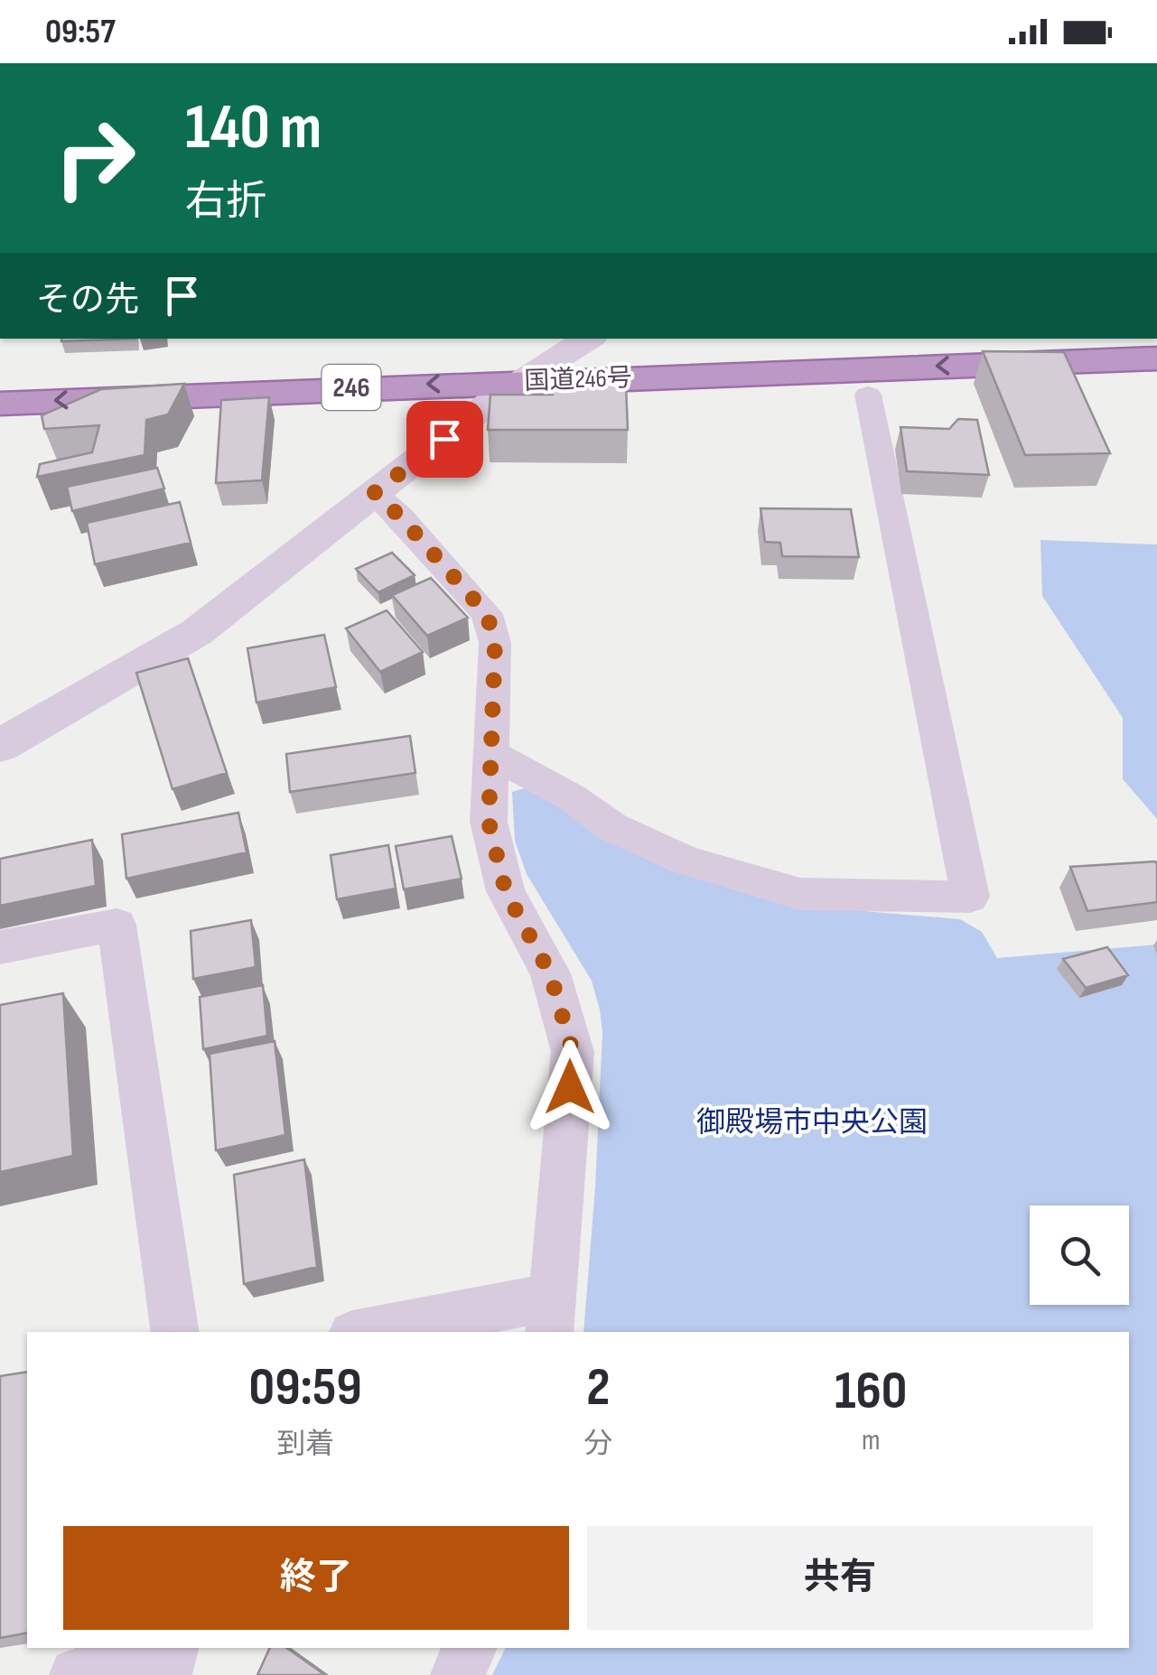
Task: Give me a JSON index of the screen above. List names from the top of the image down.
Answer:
{
  "streets": {
    "highway": ["国道246号", "246"]
  },
  "parks": ["御殿場市中央公園"],
  "page": {
    "status": "09:57",
    "turn": ["140 m", "右折"],
    "then": "その先",
    "eta": [
      "09:59",
      "到着",
      "2",
      "分",
      "160",
      "m"
    ],
    "buttons": ["終了", "共有"]
  }
}
